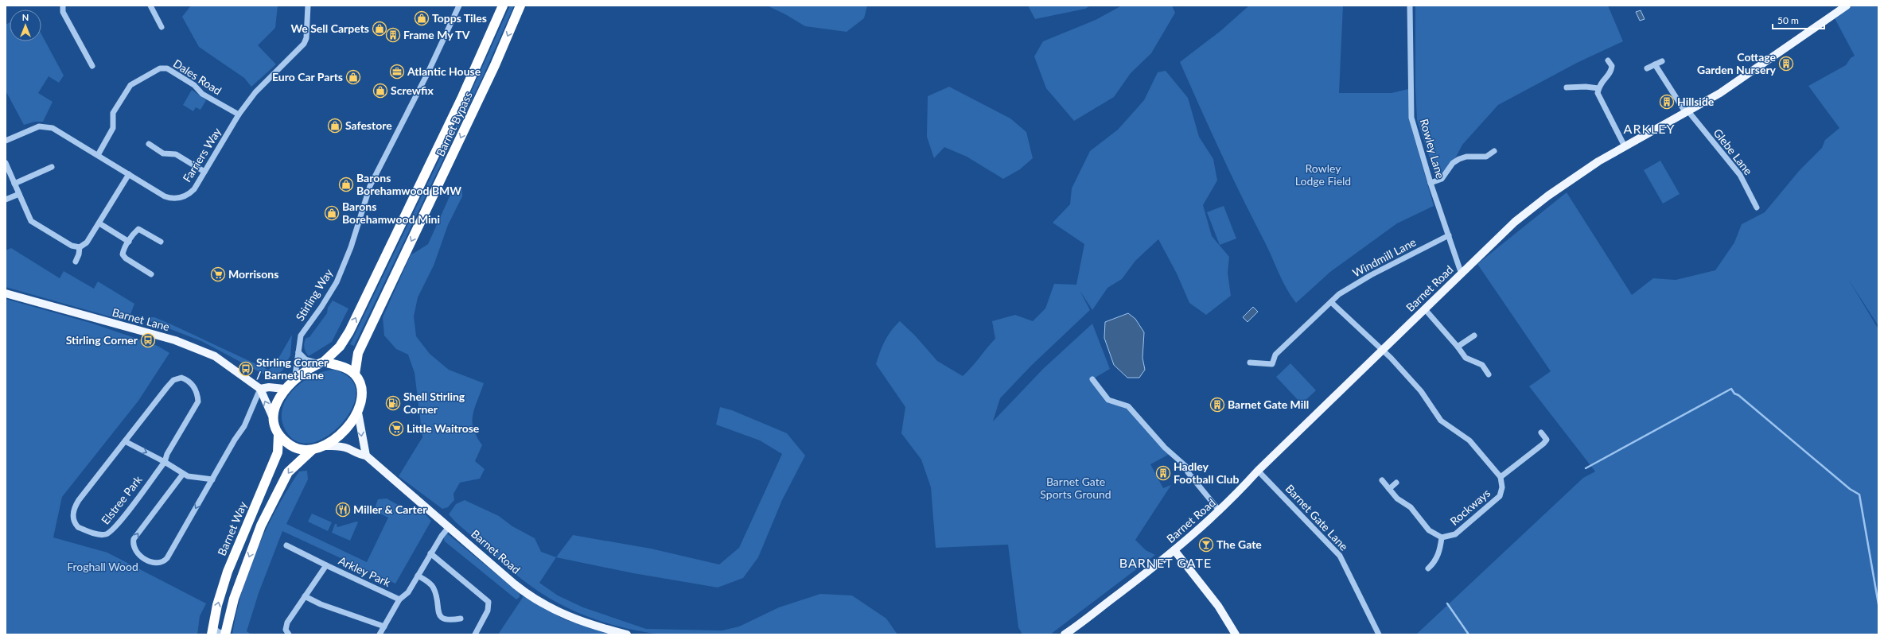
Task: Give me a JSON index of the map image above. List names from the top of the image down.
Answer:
{
  "streets": {
    "highway": ["Barnet Bypass", "Barnet Way"],
    "main road": ["Barnet Road", "Barnet Lane"],
    "street": [
      "Dales Road",
      "Rowley Lane",
      "Glebe Lane",
      "Farriers Way",
      "Windmill Lane",
      "Stirling Way",
      "Elstree Park",
      "Rockways",
      "Barnet Gate Lane",
      "Arkley Park"
    ]
  },
  "crossings": [
    ["Dales Road", "Farriers Way"],
    ["Barnet Bypass", "Barnet Road"],
    ["Barnet Bypass", "Stirling Way"],
    ["Barnet Bypass", "Barnet Way"],
    ["Rowley Lane", "Windmill Lane"],
    ["Rowley Lane", "Barnet Road"],
    ["Glebe Lane", "Barnet Road"],
    ["Barnet Road", "Stirling Way"],
    ["Barnet Road", "Barnet Gate Lane"],
    ["Barnet Road", "Barnet Way"],
    ["Barnet Road", "Arkley Park"],
    ["Stirling Way", "Barnet Way"]
  ],
  "districts": ["ARKLEY", "BARNET GATE"],
  "parks": ["Rowley Lodge Field", "Barnet Gate Sports Ground", "Froghall Wood"],
  "places": {
    "shop": [
      "Topps Tiles",
      "We Sell Carpets",
      "Euro Car Parts",
      "Screwfix",
      "Safestore",
      "Barons Borehamwood BMW",
      "Barons Borehamwood Mini"
    ],
    "building": [
      "Frame My TV",
      "Cottage Garden Nursery",
      "Hillside",
      "Barnet Gate Mill",
      "Hadley Football Club"
    ],
    "office": ["Atlantic House"],
    "supermarket": ["Morrisons", "Little Waitrose"],
    "bus stop": ["Stirling Corner", "Stirling Corner / Barnet Lane"],
    "fuel station": ["Shell Stirling Corner"],
    "restaurant": ["Miller & Carter"],
    "bar": ["The Gate"]
  },
  "scale_bar": "50 m",
  "north": "top"
}
